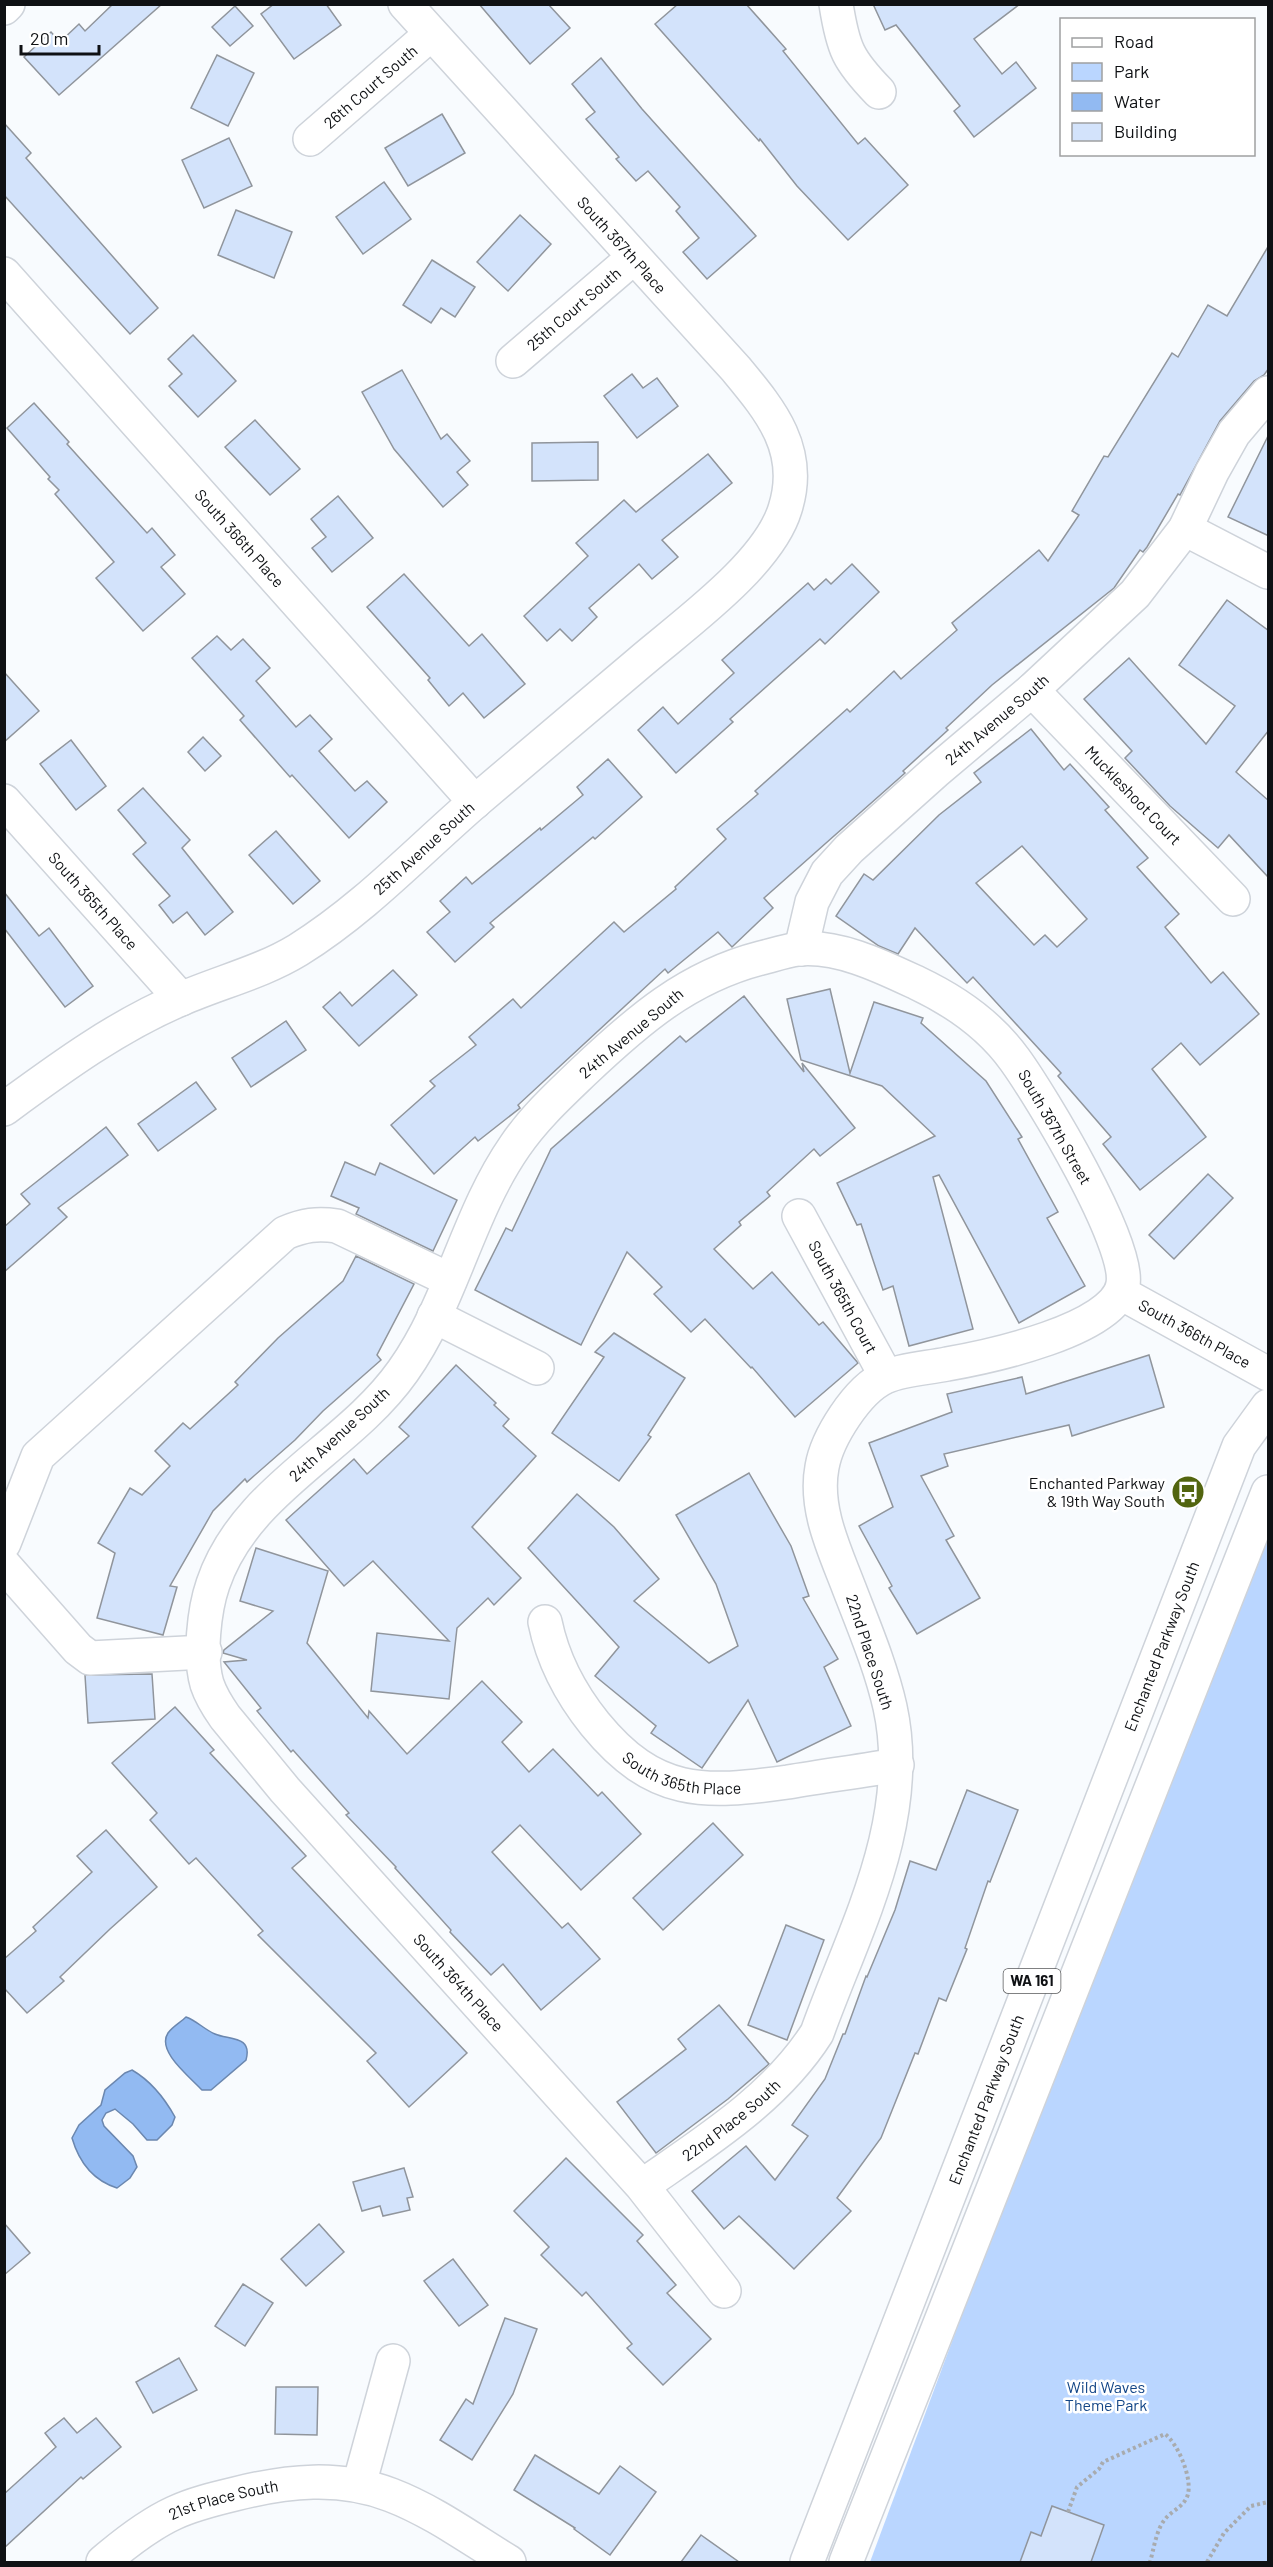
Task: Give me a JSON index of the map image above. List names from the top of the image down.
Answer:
{
  "streets": {
    "street": [
      "26th Court South",
      "South 367th Place",
      "25th Court South",
      "South 366th Place",
      "24th Avenue South",
      "Muckleshoot Court",
      "25th Avenue South",
      "South 365th Place",
      "South 367th Street",
      "South 365th Court",
      "Enchanted Parkway South",
      "22nd Place South",
      "WA 161",
      "South 364th Place",
      "21st Place South"
    ]
  },
  "crossings": [
    ["26th Court South", "South 367th Place"],
    ["South 367th Place", "25th Court South"],
    ["South 367th Place", "25th Avenue South"],
    ["South 366th Place", "25th Avenue South"],
    ["South 366th Place", "South 367th Street"],
    ["South 366th Place", "22nd Place South"],
    ["24th Avenue South", "Muckleshoot Court"],
    ["24th Avenue South", "South 367th Street"],
    ["24th Avenue South", "South 364th Place"],
    ["25th Avenue South", "South 365th Place"],
    ["South 365th Place", "22nd Place South"],
    ["South 367th Street", "22nd Place South"],
    ["South 365th Court", "22nd Place South"],
    ["22nd Place South", "South 364th Place"]
  ],
  "parks": ["Wild Waves Theme Park"],
  "places": {
    "bus stop": ["Enchanted Parkway & 19th Way South"]
  },
  "legend": [
    "Road",
    "Park",
    "Water",
    "Building"
  ],
  "scale_bar": "20 m"
}
